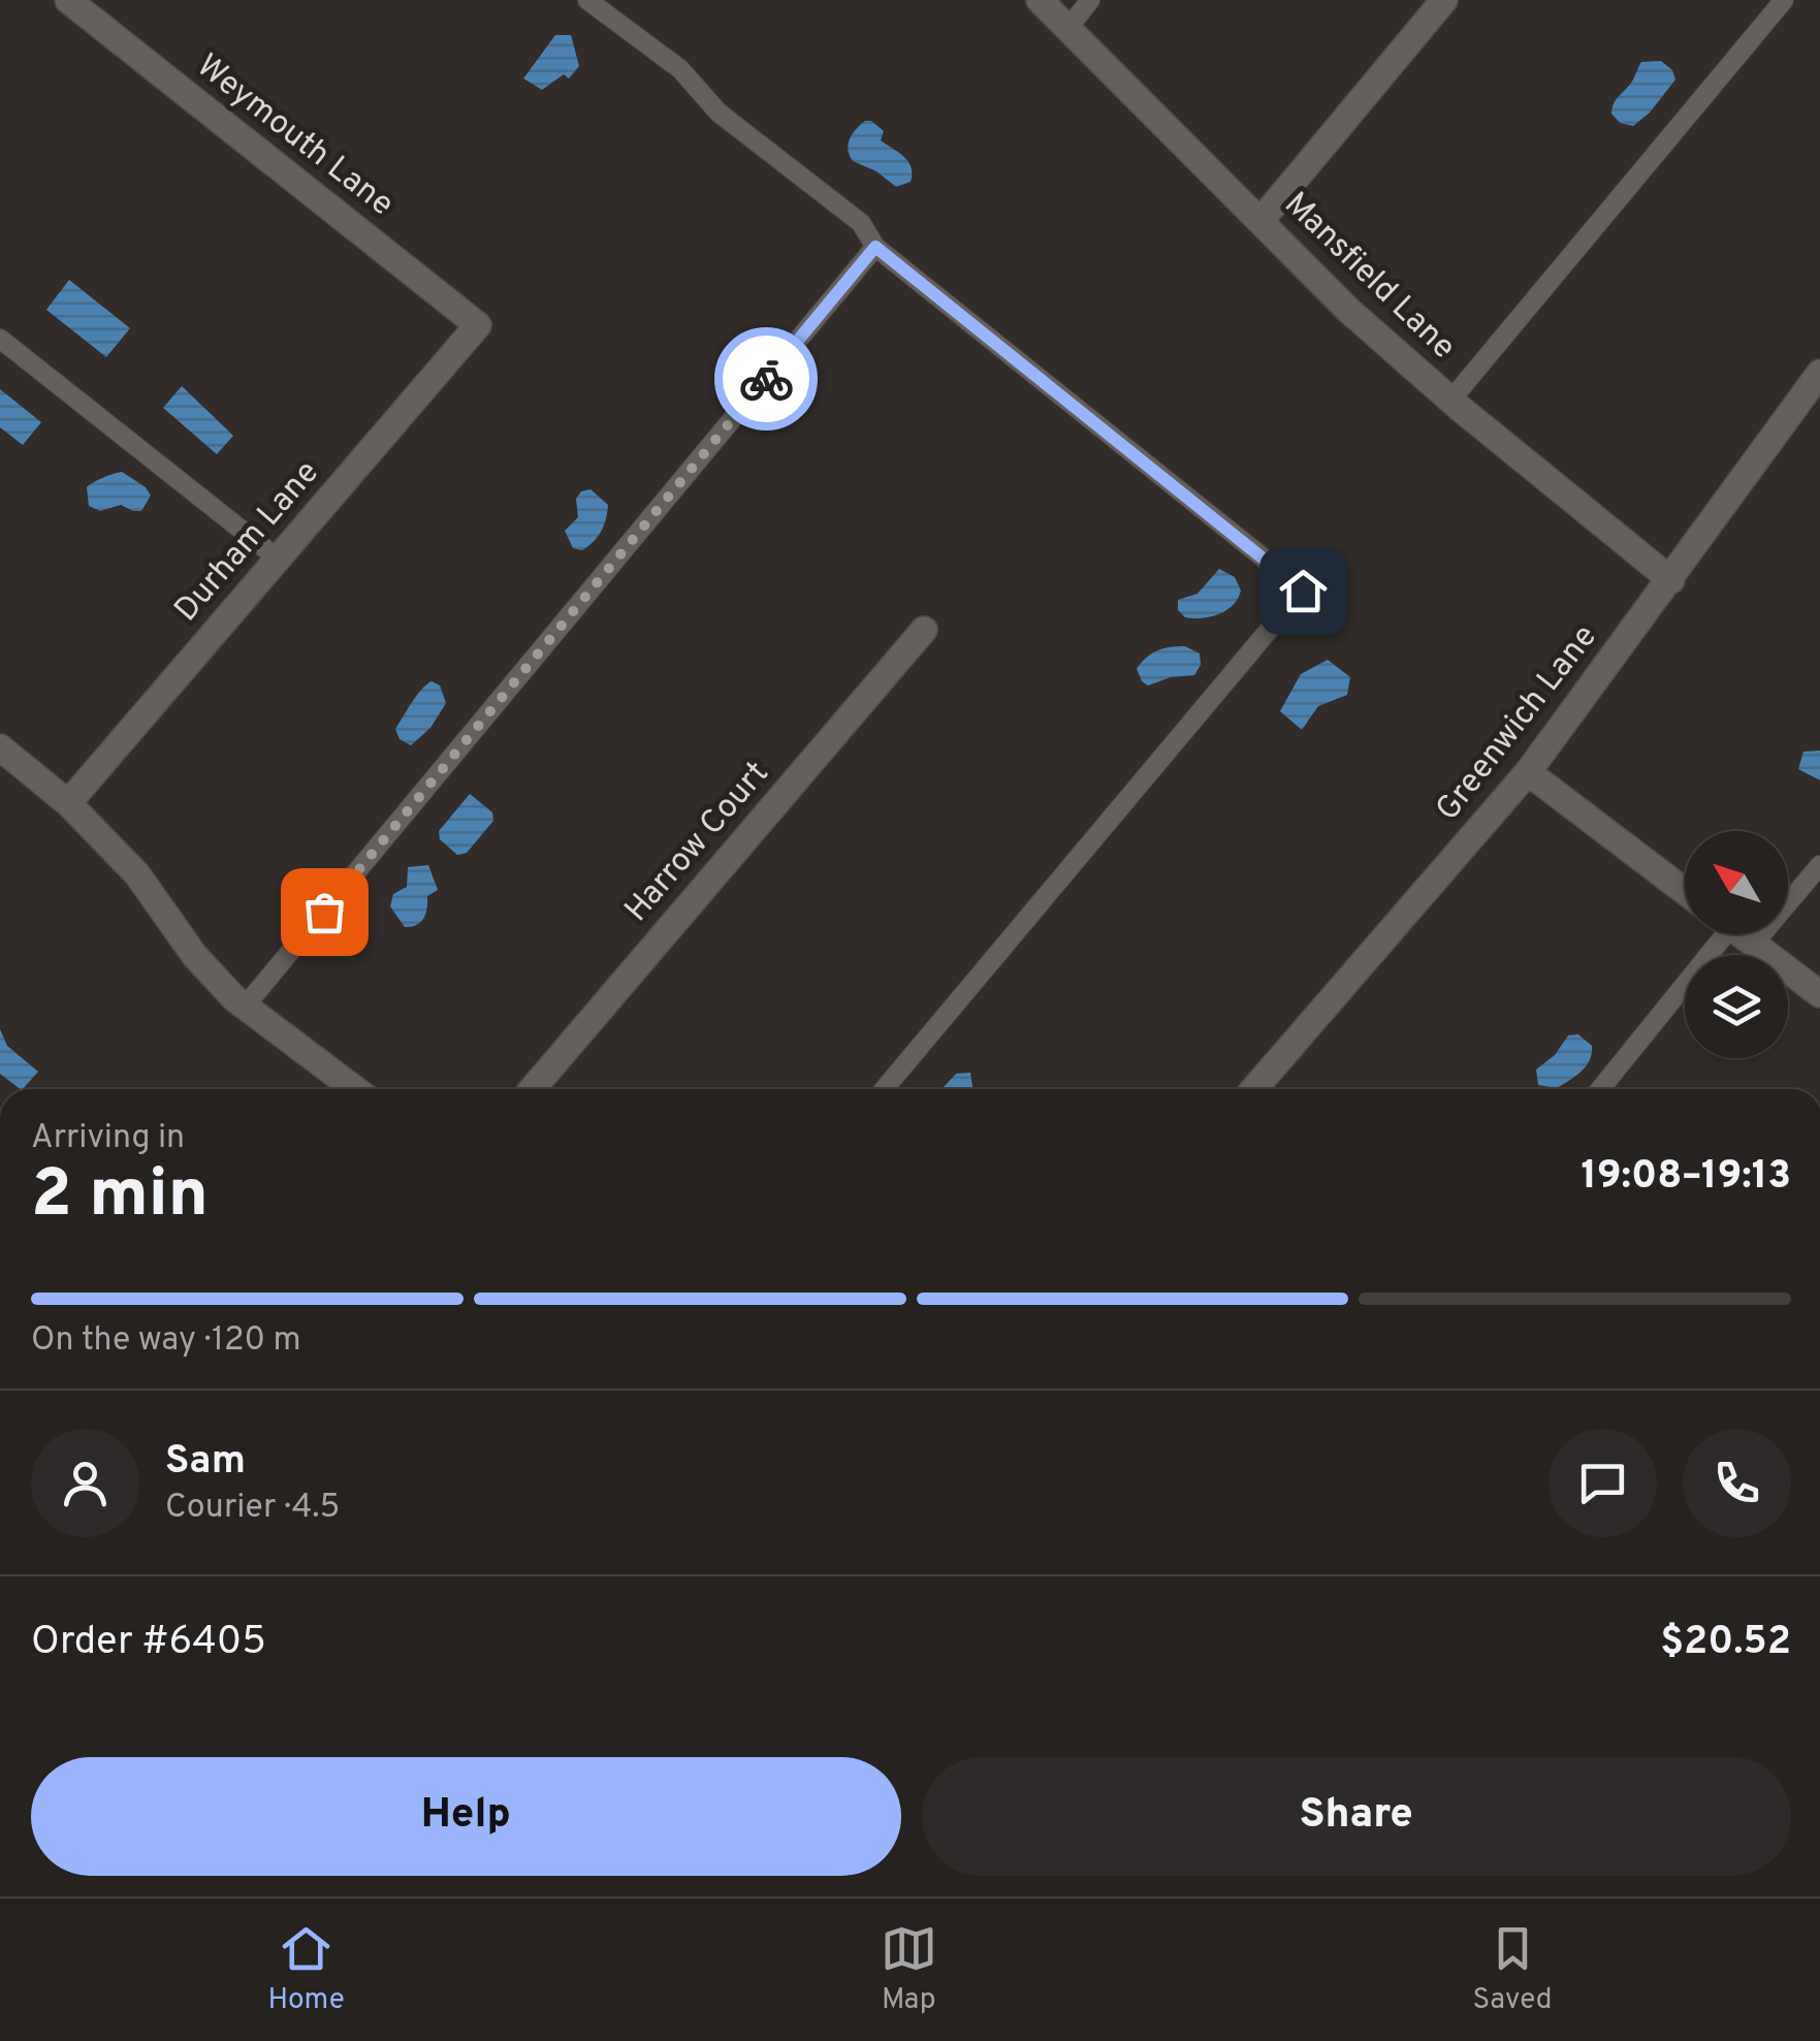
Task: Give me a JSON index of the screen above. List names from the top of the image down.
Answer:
{
  "streets": {
    "street": [
      "Weymouth Lane",
      "Mansfield Lane",
      "Durham Lane",
      "Greenwich Lane",
      "Harrow Court"
    ]
  },
  "crossings": [
    ["Weymouth Lane", "Durham Lane"],
    ["Mansfield Lane", "Greenwich Lane"]
  ],
  "north": "top left",
  "page": {
    "heading": ["2 min", "Arriving in", "19:08–19:13"],
    "panel": [
      "Sam",
      "Courier · 4.5",
      "Order #6405",
      "$20.52"
    ],
    "bar": "On the way · 120 m",
    "buttons": ["Help", "Share"],
    "tabs": ["Home", "Map", "Saved"]
  }
}
